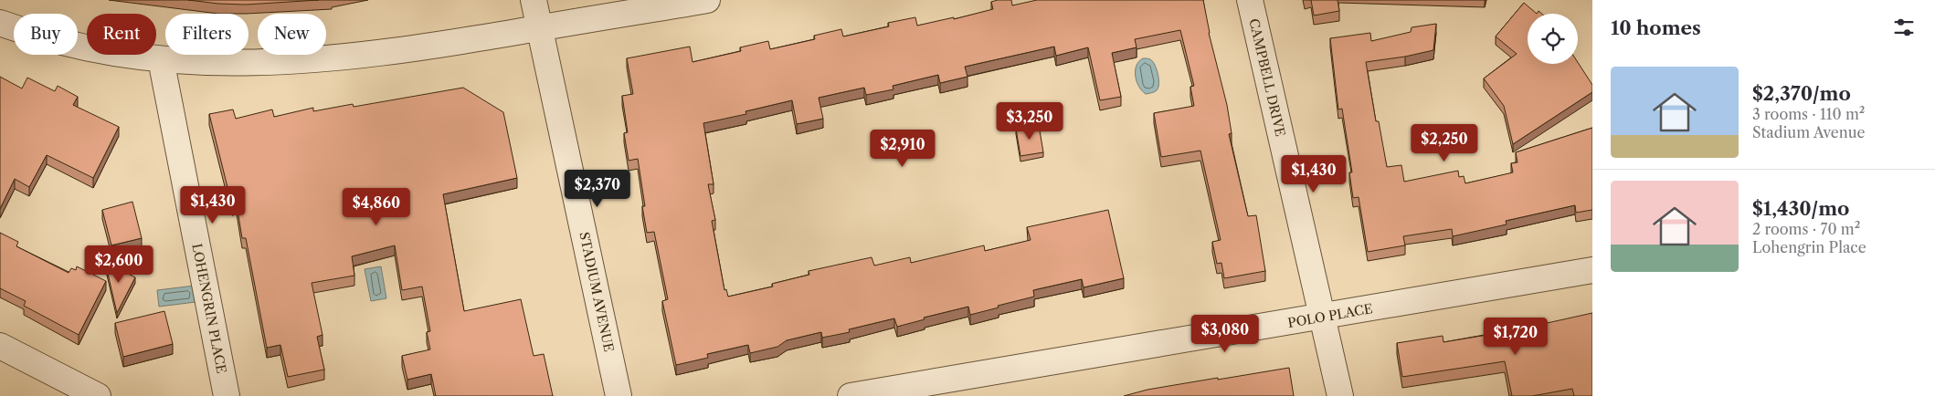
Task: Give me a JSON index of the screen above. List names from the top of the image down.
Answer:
{
  "streets": {
    "street": [
      "CAMPBELL DRIVE",
      "STADIUM AVENUE",
      "LOHENGRIN PLACE",
      "POLO PLACE"
    ]
  },
  "crossings": [
    ["CAMPBELL DRIVE", "POLO PLACE"]
  ],
  "page": {
    "heading": "10 homes",
    "chip": [
      "Buy",
      "Rent",
      "Filters",
      "New"
    ],
    "list": [
      {
        "name": "$2,370/mo",
        "note": "3 rooms · 110 m² · Stadium Avenue"
      },
      {
        "name": "$1,430/mo",
        "note": "2 rooms · 70 m² · Lohengrin Place"
      }
    ],
    "price": [
      "$3,250",
      "$2,250",
      "$2,910",
      "$1,430",
      "$2,370",
      "$1,430",
      "$4,860",
      "$2,600",
      "$3,080",
      "$1,720"
    ]
  }
}
